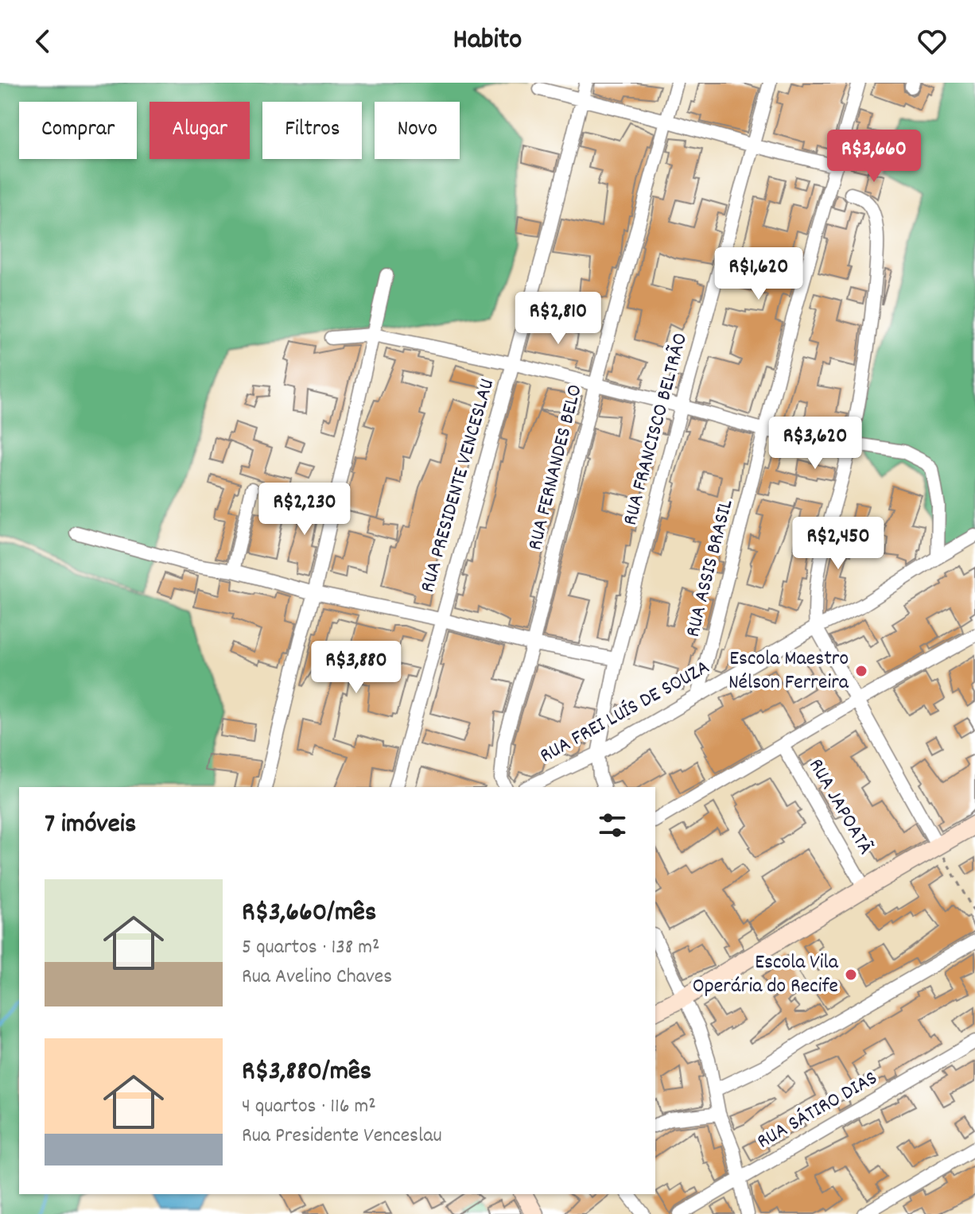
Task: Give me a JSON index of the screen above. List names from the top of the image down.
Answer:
{
  "streets": {
    "street": [
      "RUA FRANCISCO BELTRÃO",
      "RUA FERNANDES BELO",
      "RUA PRESIDENTE VENCESLAU",
      "RUA ASSIS BRASIL",
      "RUA FREI LUÍS DE SOUZA",
      "RUA JAPOATÃ",
      "RUA SÁTIRO DIAS"
    ]
  },
  "crossings": [
    ["RUA FRANCISCO BELTRÃO", "RUA FREI LUÍS DE SOUZA"],
    ["RUA ASSIS BRASIL", "RUA FREI LUÍS DE SOUZA"]
  ],
  "places": ["Escola Maestro Nélson Ferreira", "Escola Vila Operária do Recife"],
  "page": {
    "header": "Habito",
    "chip": [
      "Comprar",
      "Alugar",
      "Filtros",
      "Novo"
    ],
    "price": [
      "R$3,660",
      "R$1,620",
      "R$2,810",
      "R$3,620",
      "R$2,230",
      "R$2,450",
      "R$3,880"
    ],
    "heading": "7 imóveis",
    "list": [
      {
        "name": "R$3,660/mês",
        "note": "5 quartos · 138 m² · Rua Avelino Chaves"
      },
      {
        "name": "R$3,880/mês",
        "note": "4 quartos · 116 m² · Rua Presidente Venceslau"
      }
    ]
  }
}
